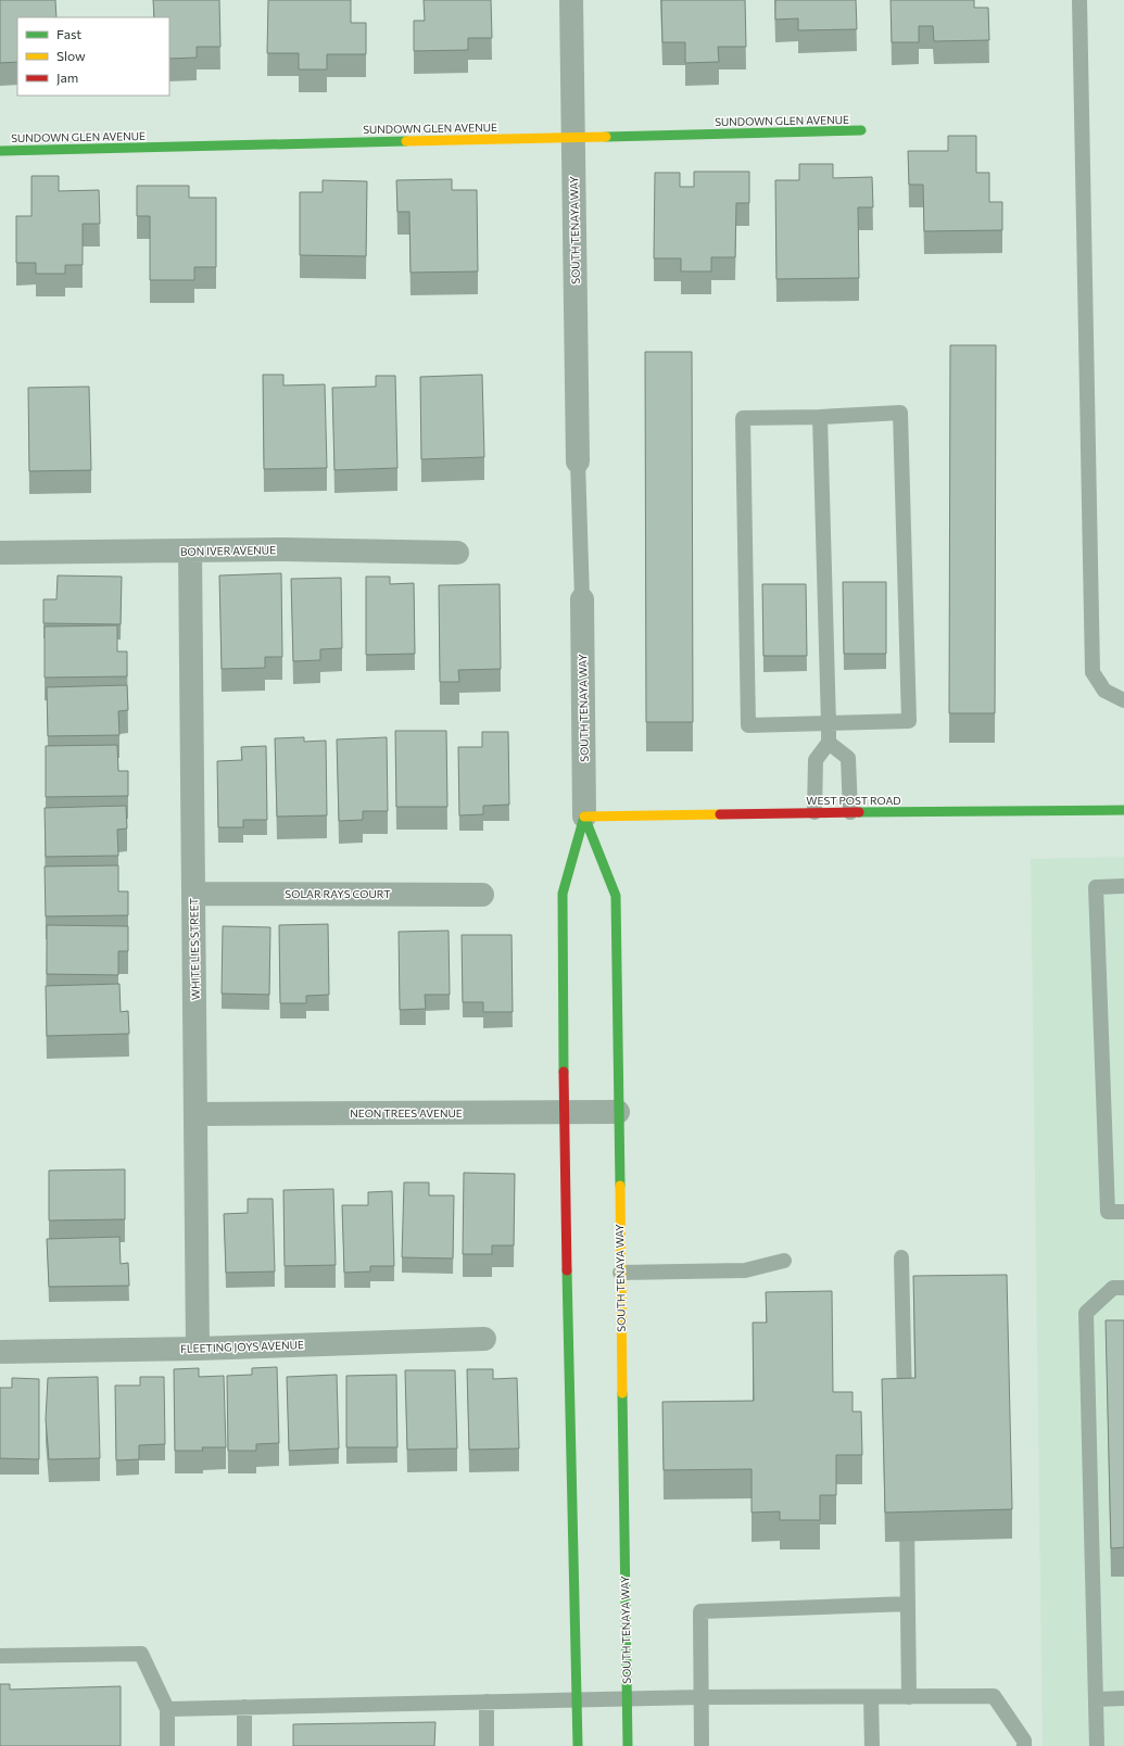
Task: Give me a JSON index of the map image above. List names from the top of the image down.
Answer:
{
  "streets": {
    "street": [
      "SUNDOWN GLEN AVENUE",
      "SOUTH TENAYA WAY",
      "BON IVER AVENUE",
      "WEST POST ROAD",
      "SOLAR RAYS COURT",
      "WHITE LIES STREET",
      "NEON TREES AVENUE",
      "FLEETING JOYS AVENUE"
    ]
  },
  "crossings": [
    ["SUNDOWN GLEN AVENUE", "SOUTH TENAYA WAY"],
    ["SOUTH TENAYA WAY", "WEST POST ROAD"],
    ["SOUTH TENAYA WAY", "NEON TREES AVENUE"],
    ["BON IVER AVENUE", "WHITE LIES STREET"],
    ["SOLAR RAYS COURT", "WHITE LIES STREET"],
    ["WHITE LIES STREET", "NEON TREES AVENUE"],
    ["WHITE LIES STREET", "FLEETING JOYS AVENUE"]
  ],
  "legend": ["Fast", "Slow", "Jam"]
}
